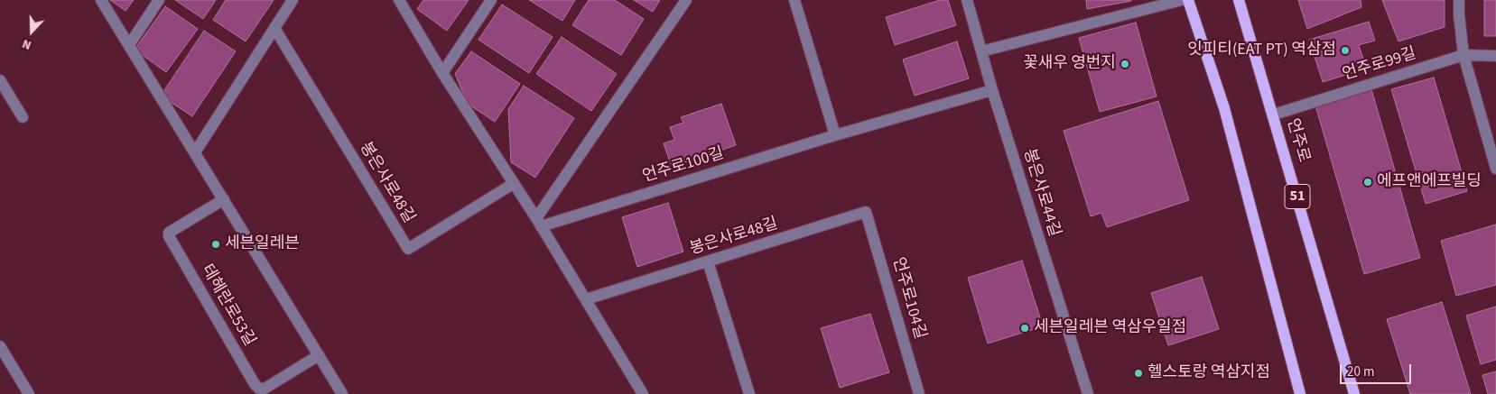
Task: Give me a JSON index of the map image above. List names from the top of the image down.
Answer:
{
  "streets": {
    "main road": ["언주로", "51"],
    "street": [
      "언주로99길",
      "언주로100길",
      "봉은사로48길",
      "봉은사로44길",
      "언주로104길",
      "테헤란로53길"
    ]
  },
  "crossings": [
    ["언주로99길", "언주로"],
    ["언주로100길", "봉은사로44길"],
    ["봉은사로48길", "언주로104길"]
  ],
  "places": [
    "잇피티(EAT PT) 역삼점",
    "꽃새우 영번지",
    "에프앤에프빌딩",
    "세븐일레븐",
    "세븐일레븐 역삼우일점",
    "헬스토랑 역삼지점"
  ],
  "scale_bar": "20 m",
  "north": "bottom"
}
